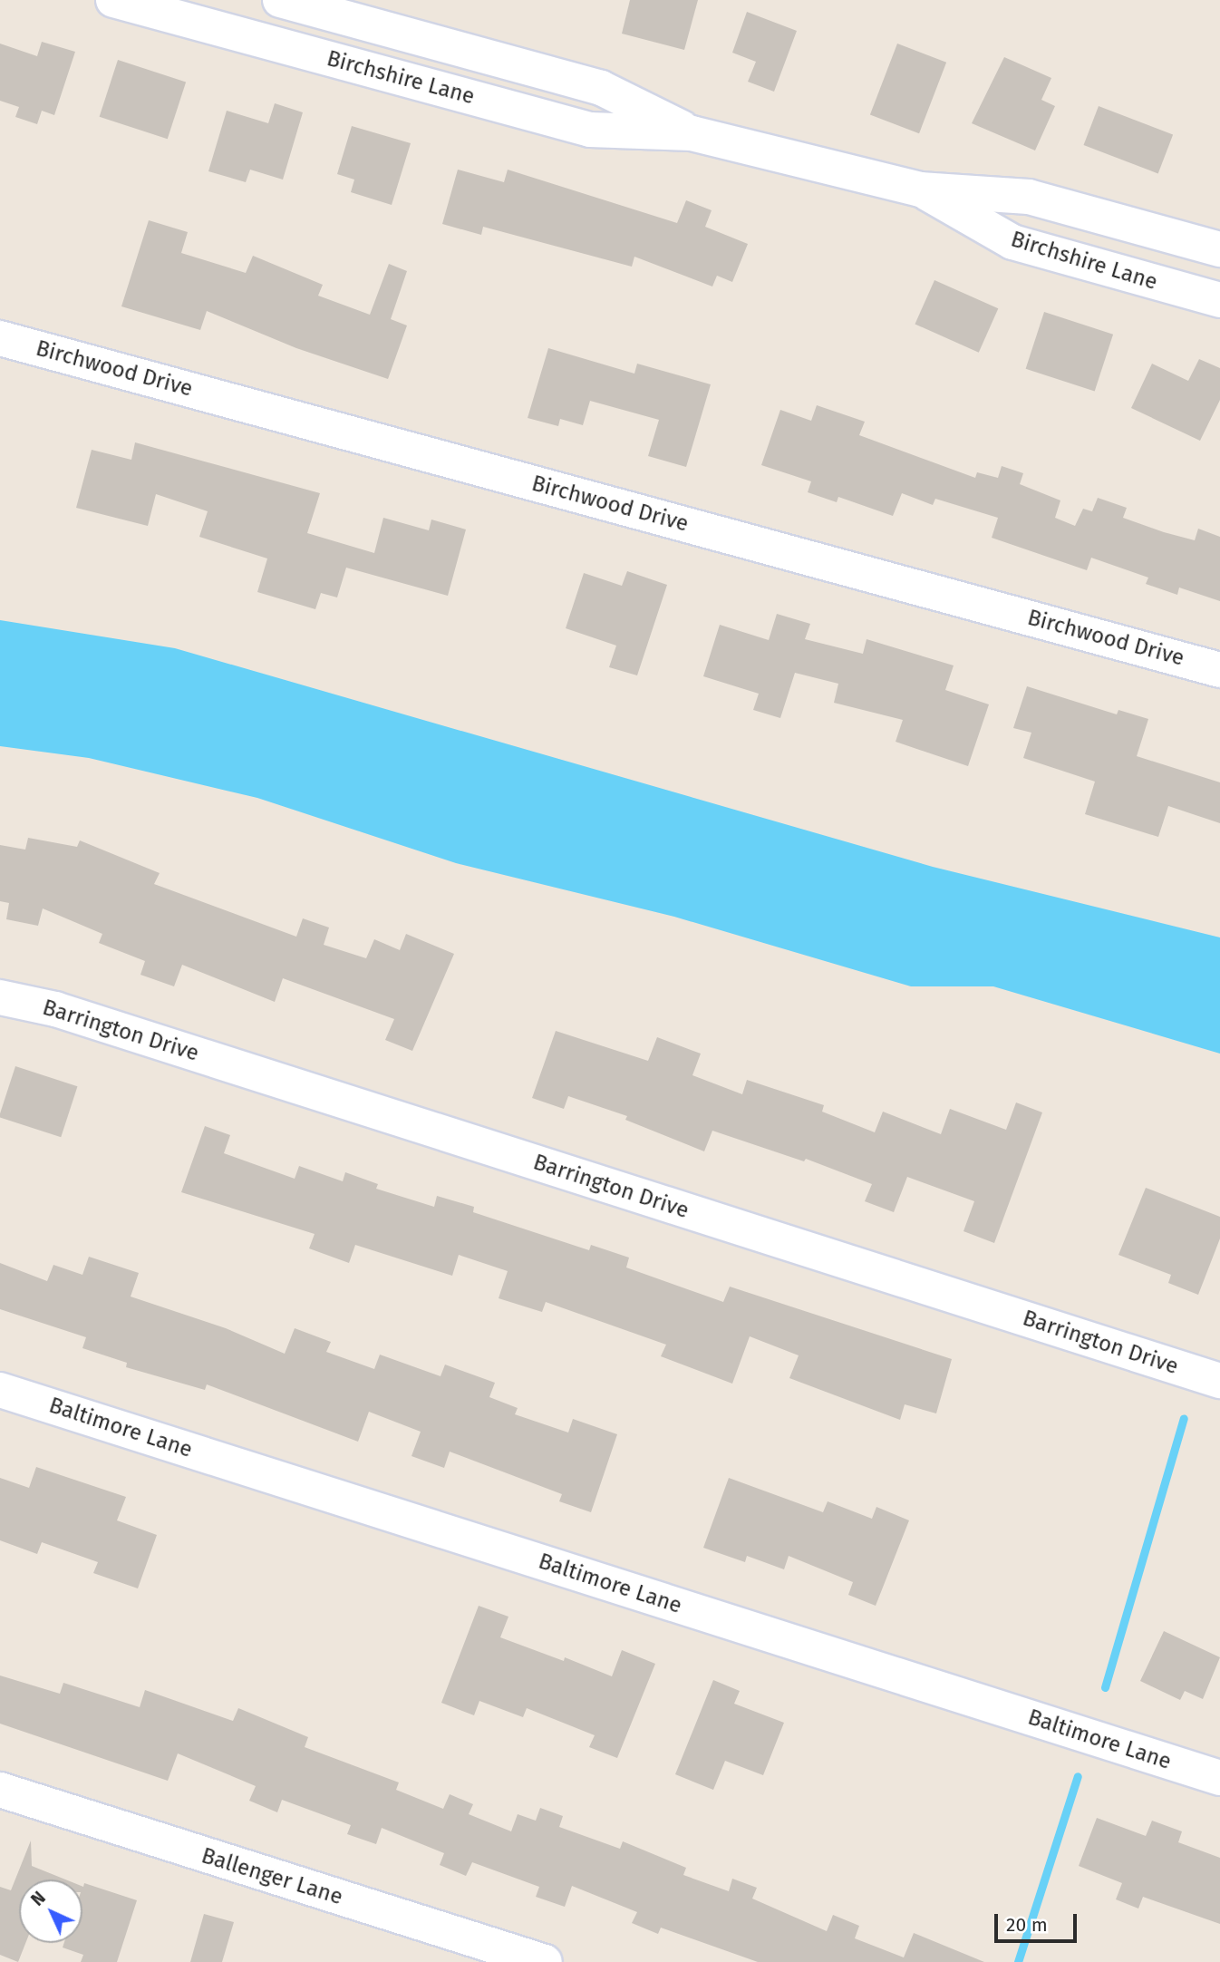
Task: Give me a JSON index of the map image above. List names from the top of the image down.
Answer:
{
  "streets": {
    "street": [
      "Birchshire Lane",
      "Birchwood Drive",
      "Barrington Drive",
      "Baltimore Lane",
      "Ballenger Lane"
    ]
  },
  "scale_bar": "20 m",
  "north": "top left"
}
